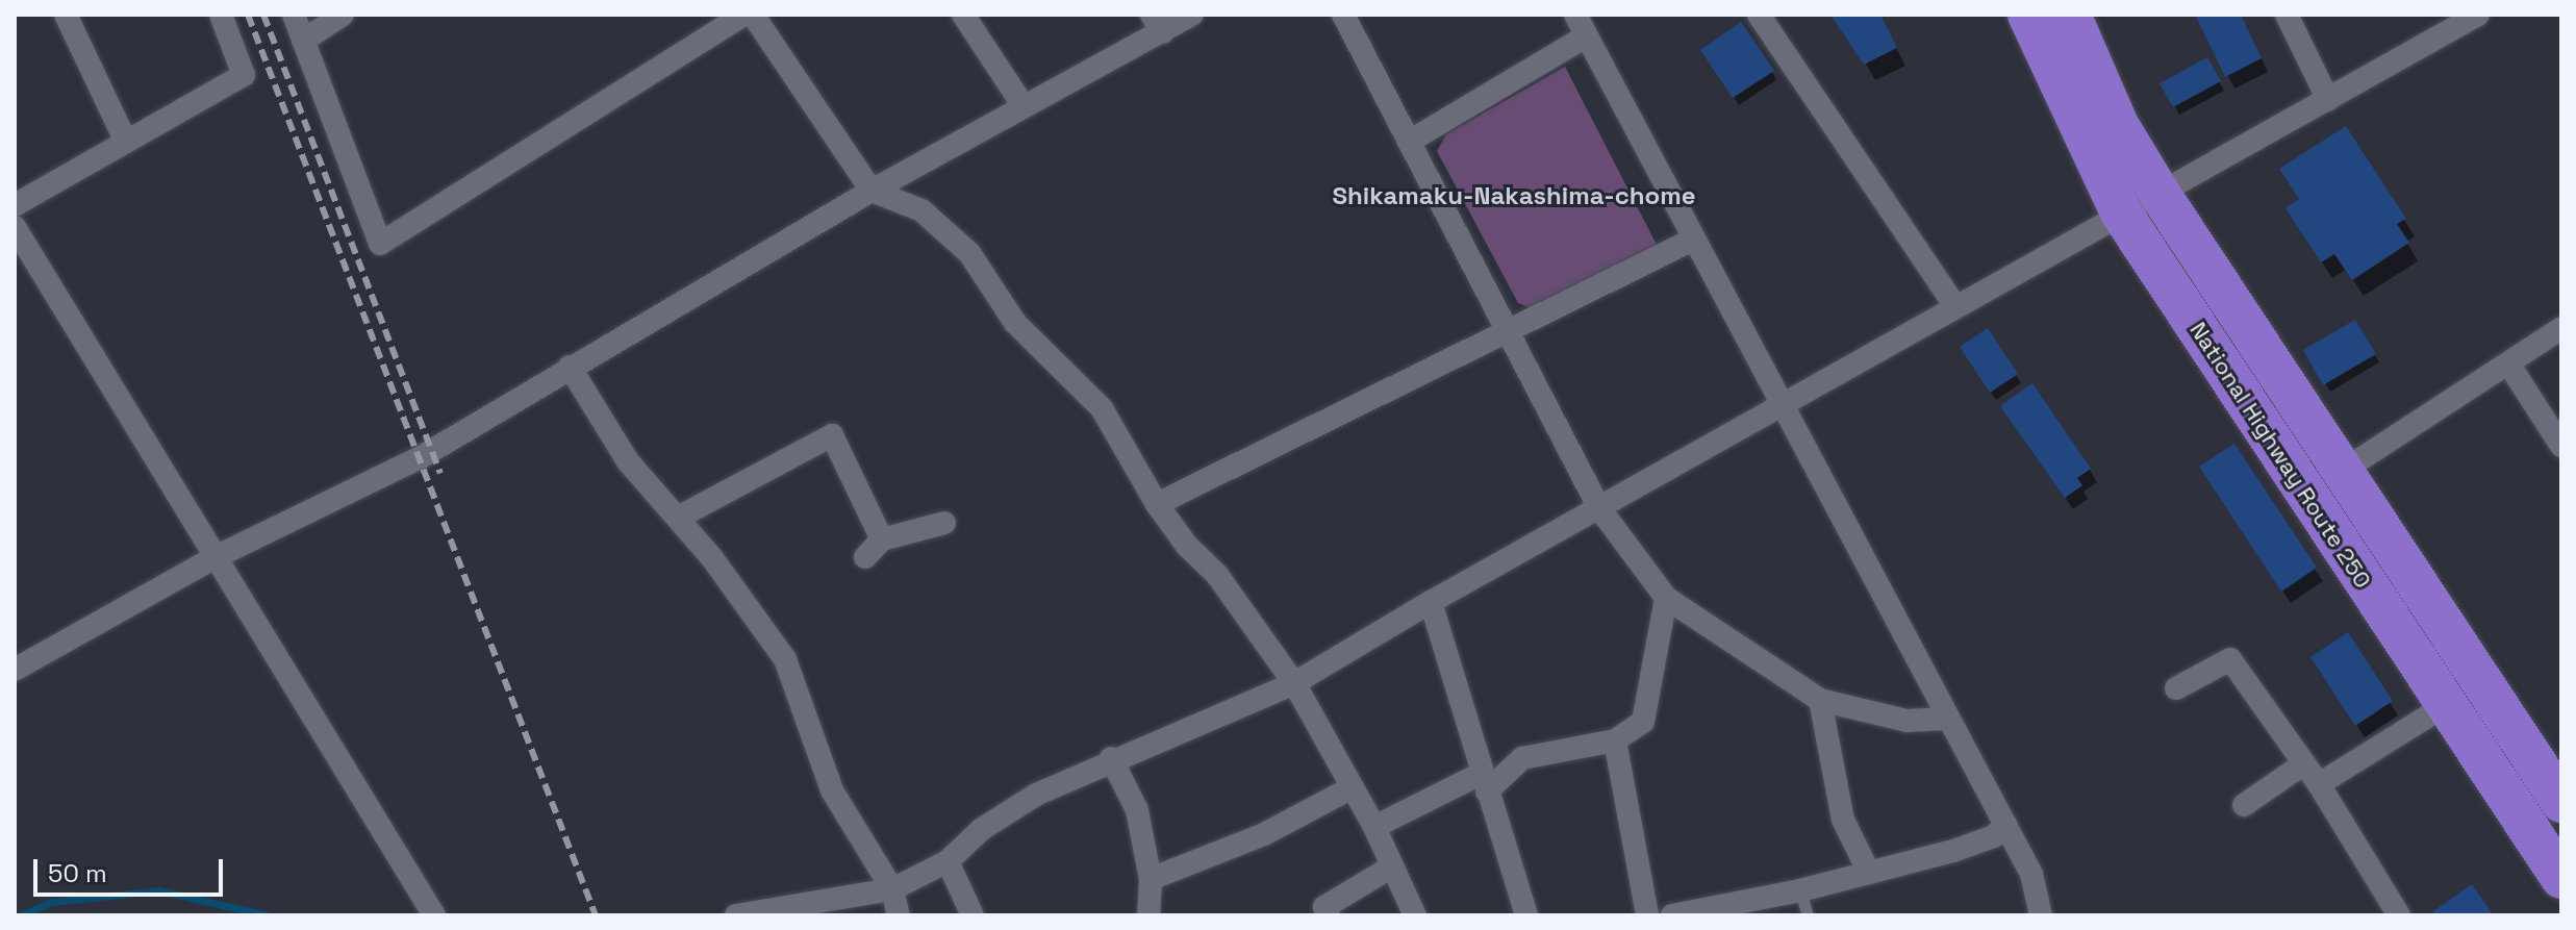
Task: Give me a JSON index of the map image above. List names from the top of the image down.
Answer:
{
  "streets": {
    "highway": ["National Highway Route 250"]
  },
  "districts": ["Shikamaku-Nakashima-chome"],
  "scale_bar": "50 m"
}
